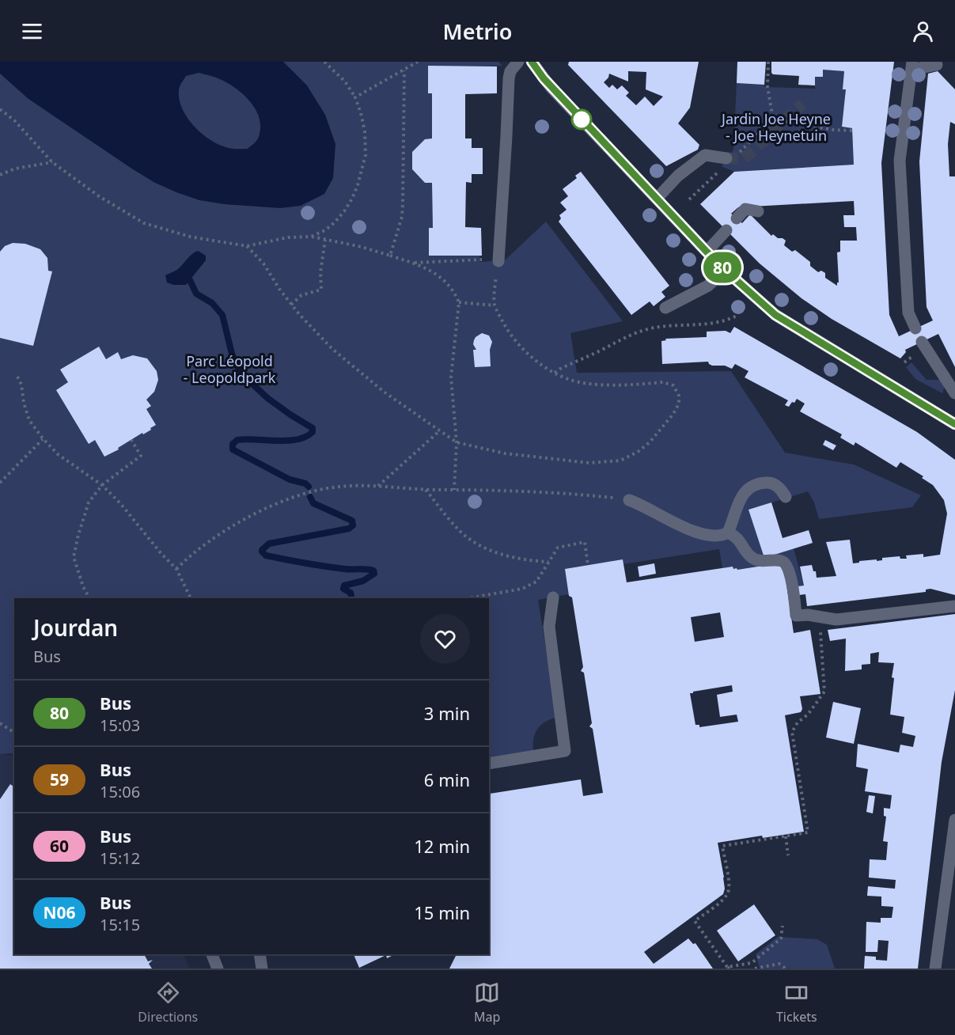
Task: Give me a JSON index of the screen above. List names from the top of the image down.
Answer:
{
  "parks": ["Jardin Joe Heyne - Joe Heynetuin", "Parc Léopold - Leopoldpark"],
  "lines": ["bus line 80"],
  "page": {
    "header": "Metrio",
    "on_map": "80",
    "heading": ["Jourdan", "Bus"],
    "list": [
      {
        "mark": "80",
        "name": "Bus",
        "note": "15:03",
        "value": "3 min"
      },
      {
        "mark": "59",
        "name": "Bus",
        "note": "15:06",
        "value": "6 min"
      },
      {
        "mark": "60",
        "name": "Bus",
        "note": "15:12",
        "value": "12 min"
      },
      {
        "mark": "N06",
        "name": "Bus",
        "note": "15:15",
        "value": "15 min"
      }
    ],
    "tabs": ["Directions", "Map", "Tickets"]
  }
}
